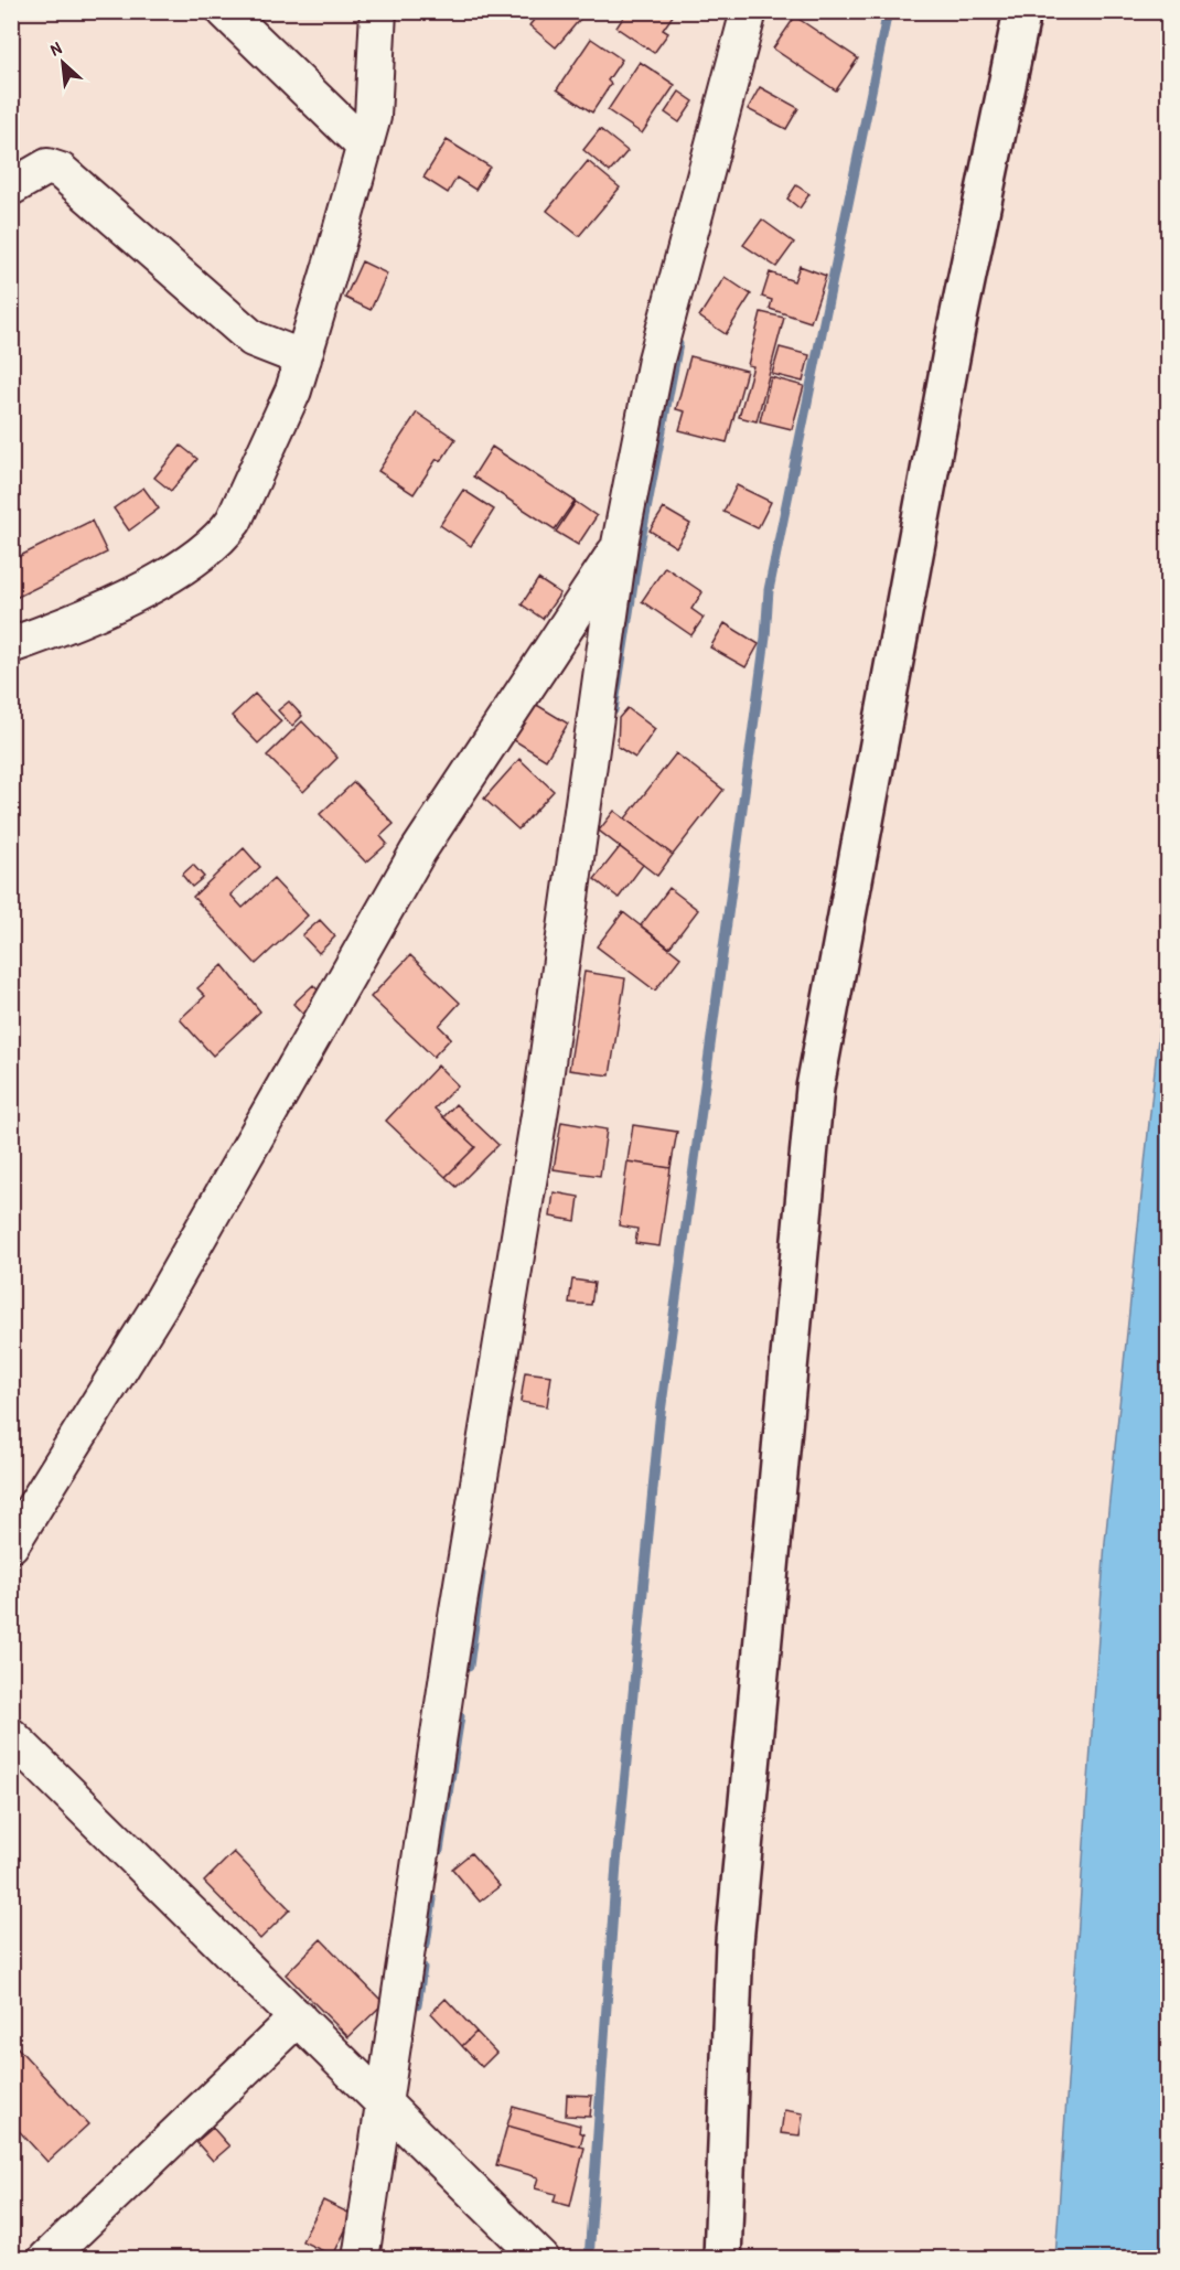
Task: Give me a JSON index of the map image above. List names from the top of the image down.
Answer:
{
  "north": "top left"
}
